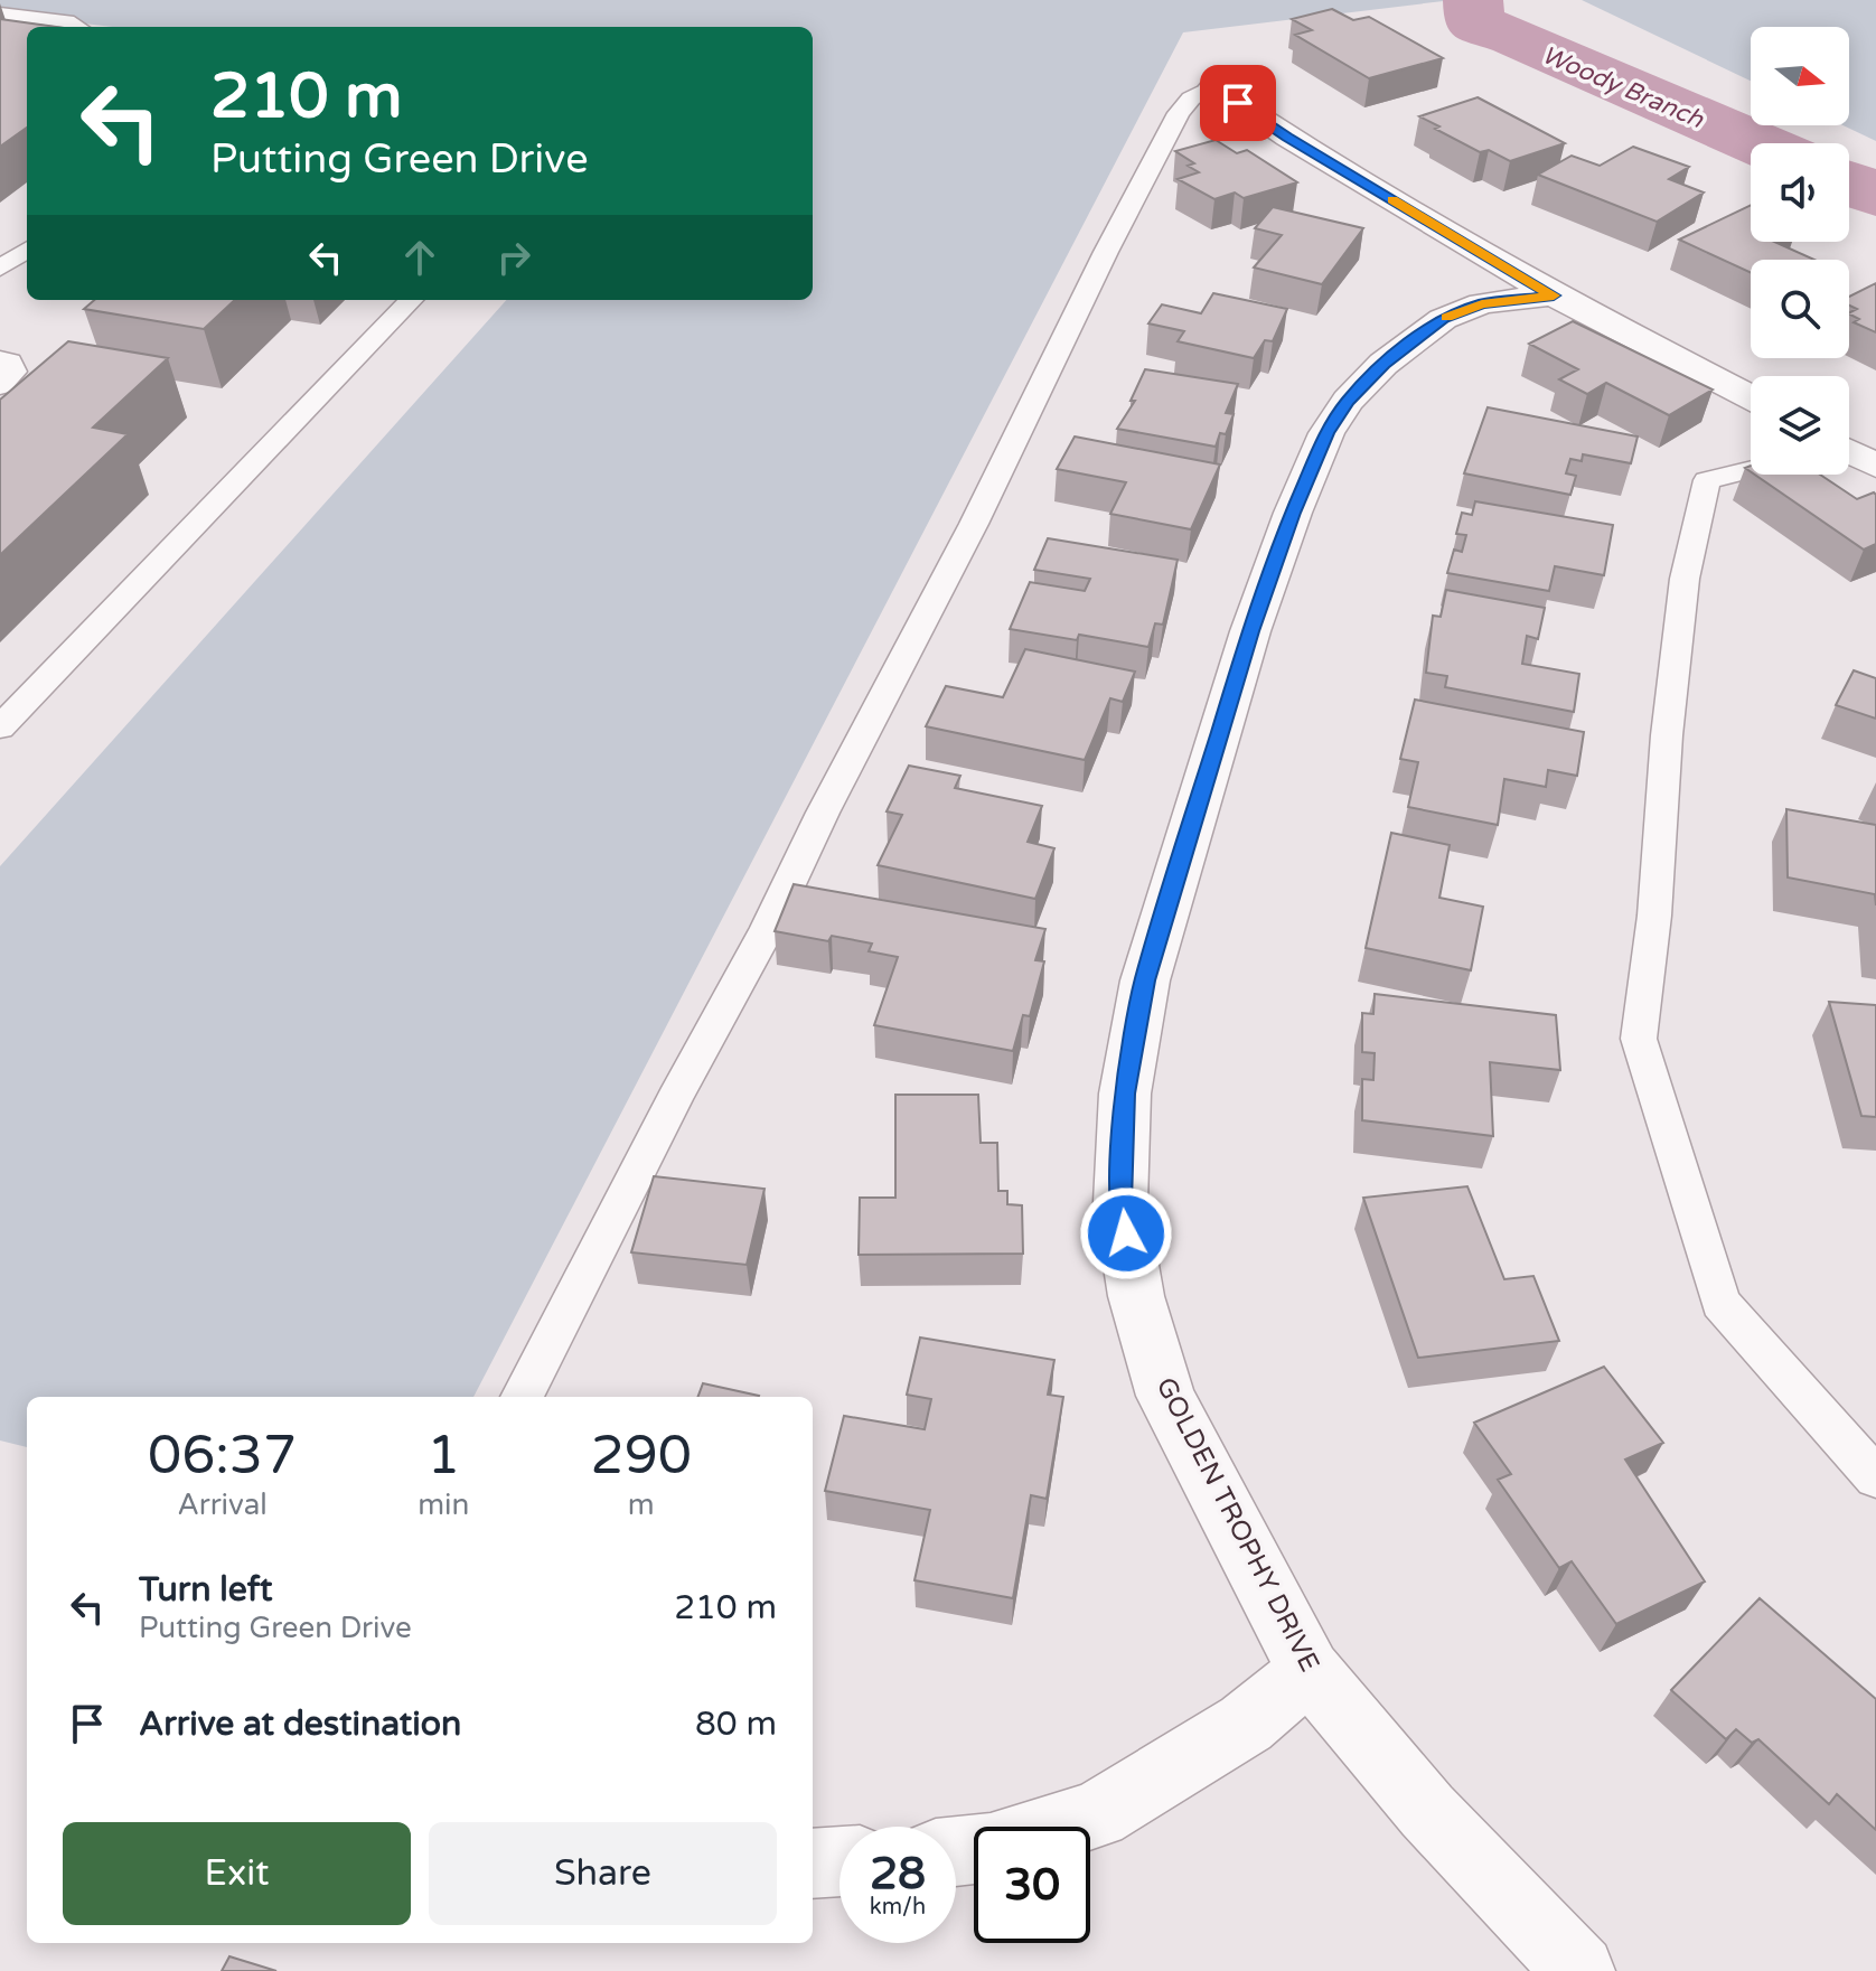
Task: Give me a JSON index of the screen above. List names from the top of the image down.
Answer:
{
  "streets": {
    "street": ["GOLDEN TROPHY DRIVE"]
  },
  "water": ["Woody Branch"],
  "north": "right",
  "page": {
    "turn": ["210 m", "Putting Green Drive"],
    "eta": [
      "06:37",
      "Arrival",
      "1",
      "min",
      "290",
      "m"
    ],
    "list": [
      {
        "name": "Turn left",
        "note": "Putting Green Drive",
        "value": "210 m"
      },
      {
        "name": "Arrive at destination",
        "value": "80 m"
      }
    ],
    "buttons": ["Exit", "Share"],
    "speed": "28 km/h",
    "limit": "30"
  }
}
